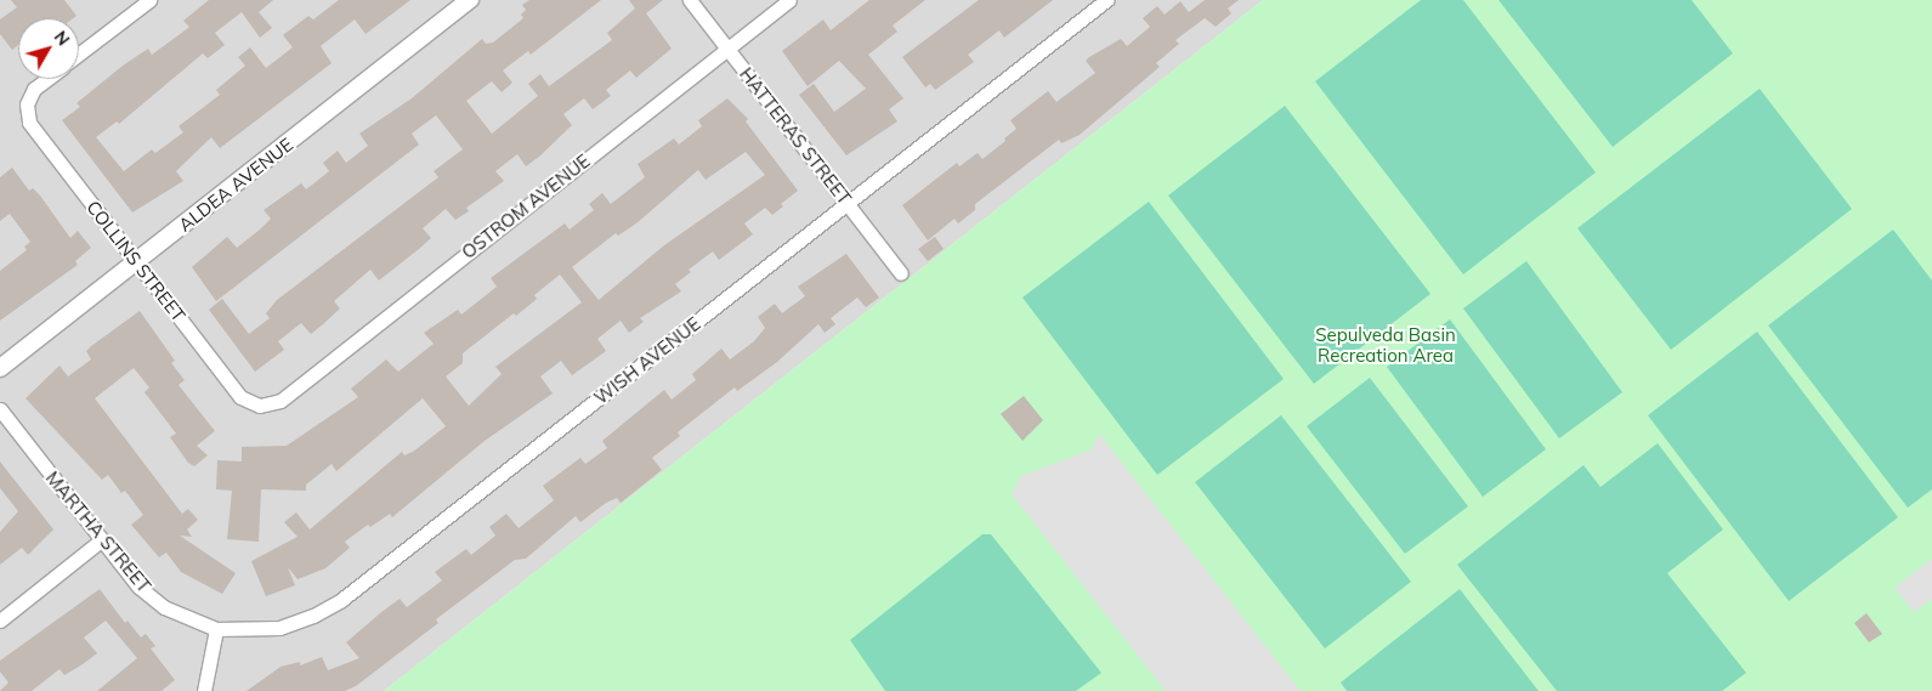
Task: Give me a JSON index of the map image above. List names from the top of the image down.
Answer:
{
  "streets": {
    "street": [
      "HATTERAS STREET",
      "ALDEA AVENUE",
      "OSTROM AVENUE",
      "COLLINS STREET",
      "WISH AVENUE",
      "MARTHA STREET"
    ]
  },
  "crossings": [
    ["HATTERAS STREET", "OSTROM AVENUE"],
    ["HATTERAS STREET", "WISH AVENUE"],
    ["ALDEA AVENUE", "COLLINS STREET"],
    ["OSTROM AVENUE", "COLLINS STREET"],
    ["WISH AVENUE", "MARTHA STREET"]
  ],
  "parks": ["Sepulveda Basin Recreation Area"],
  "north": "top right"
}
